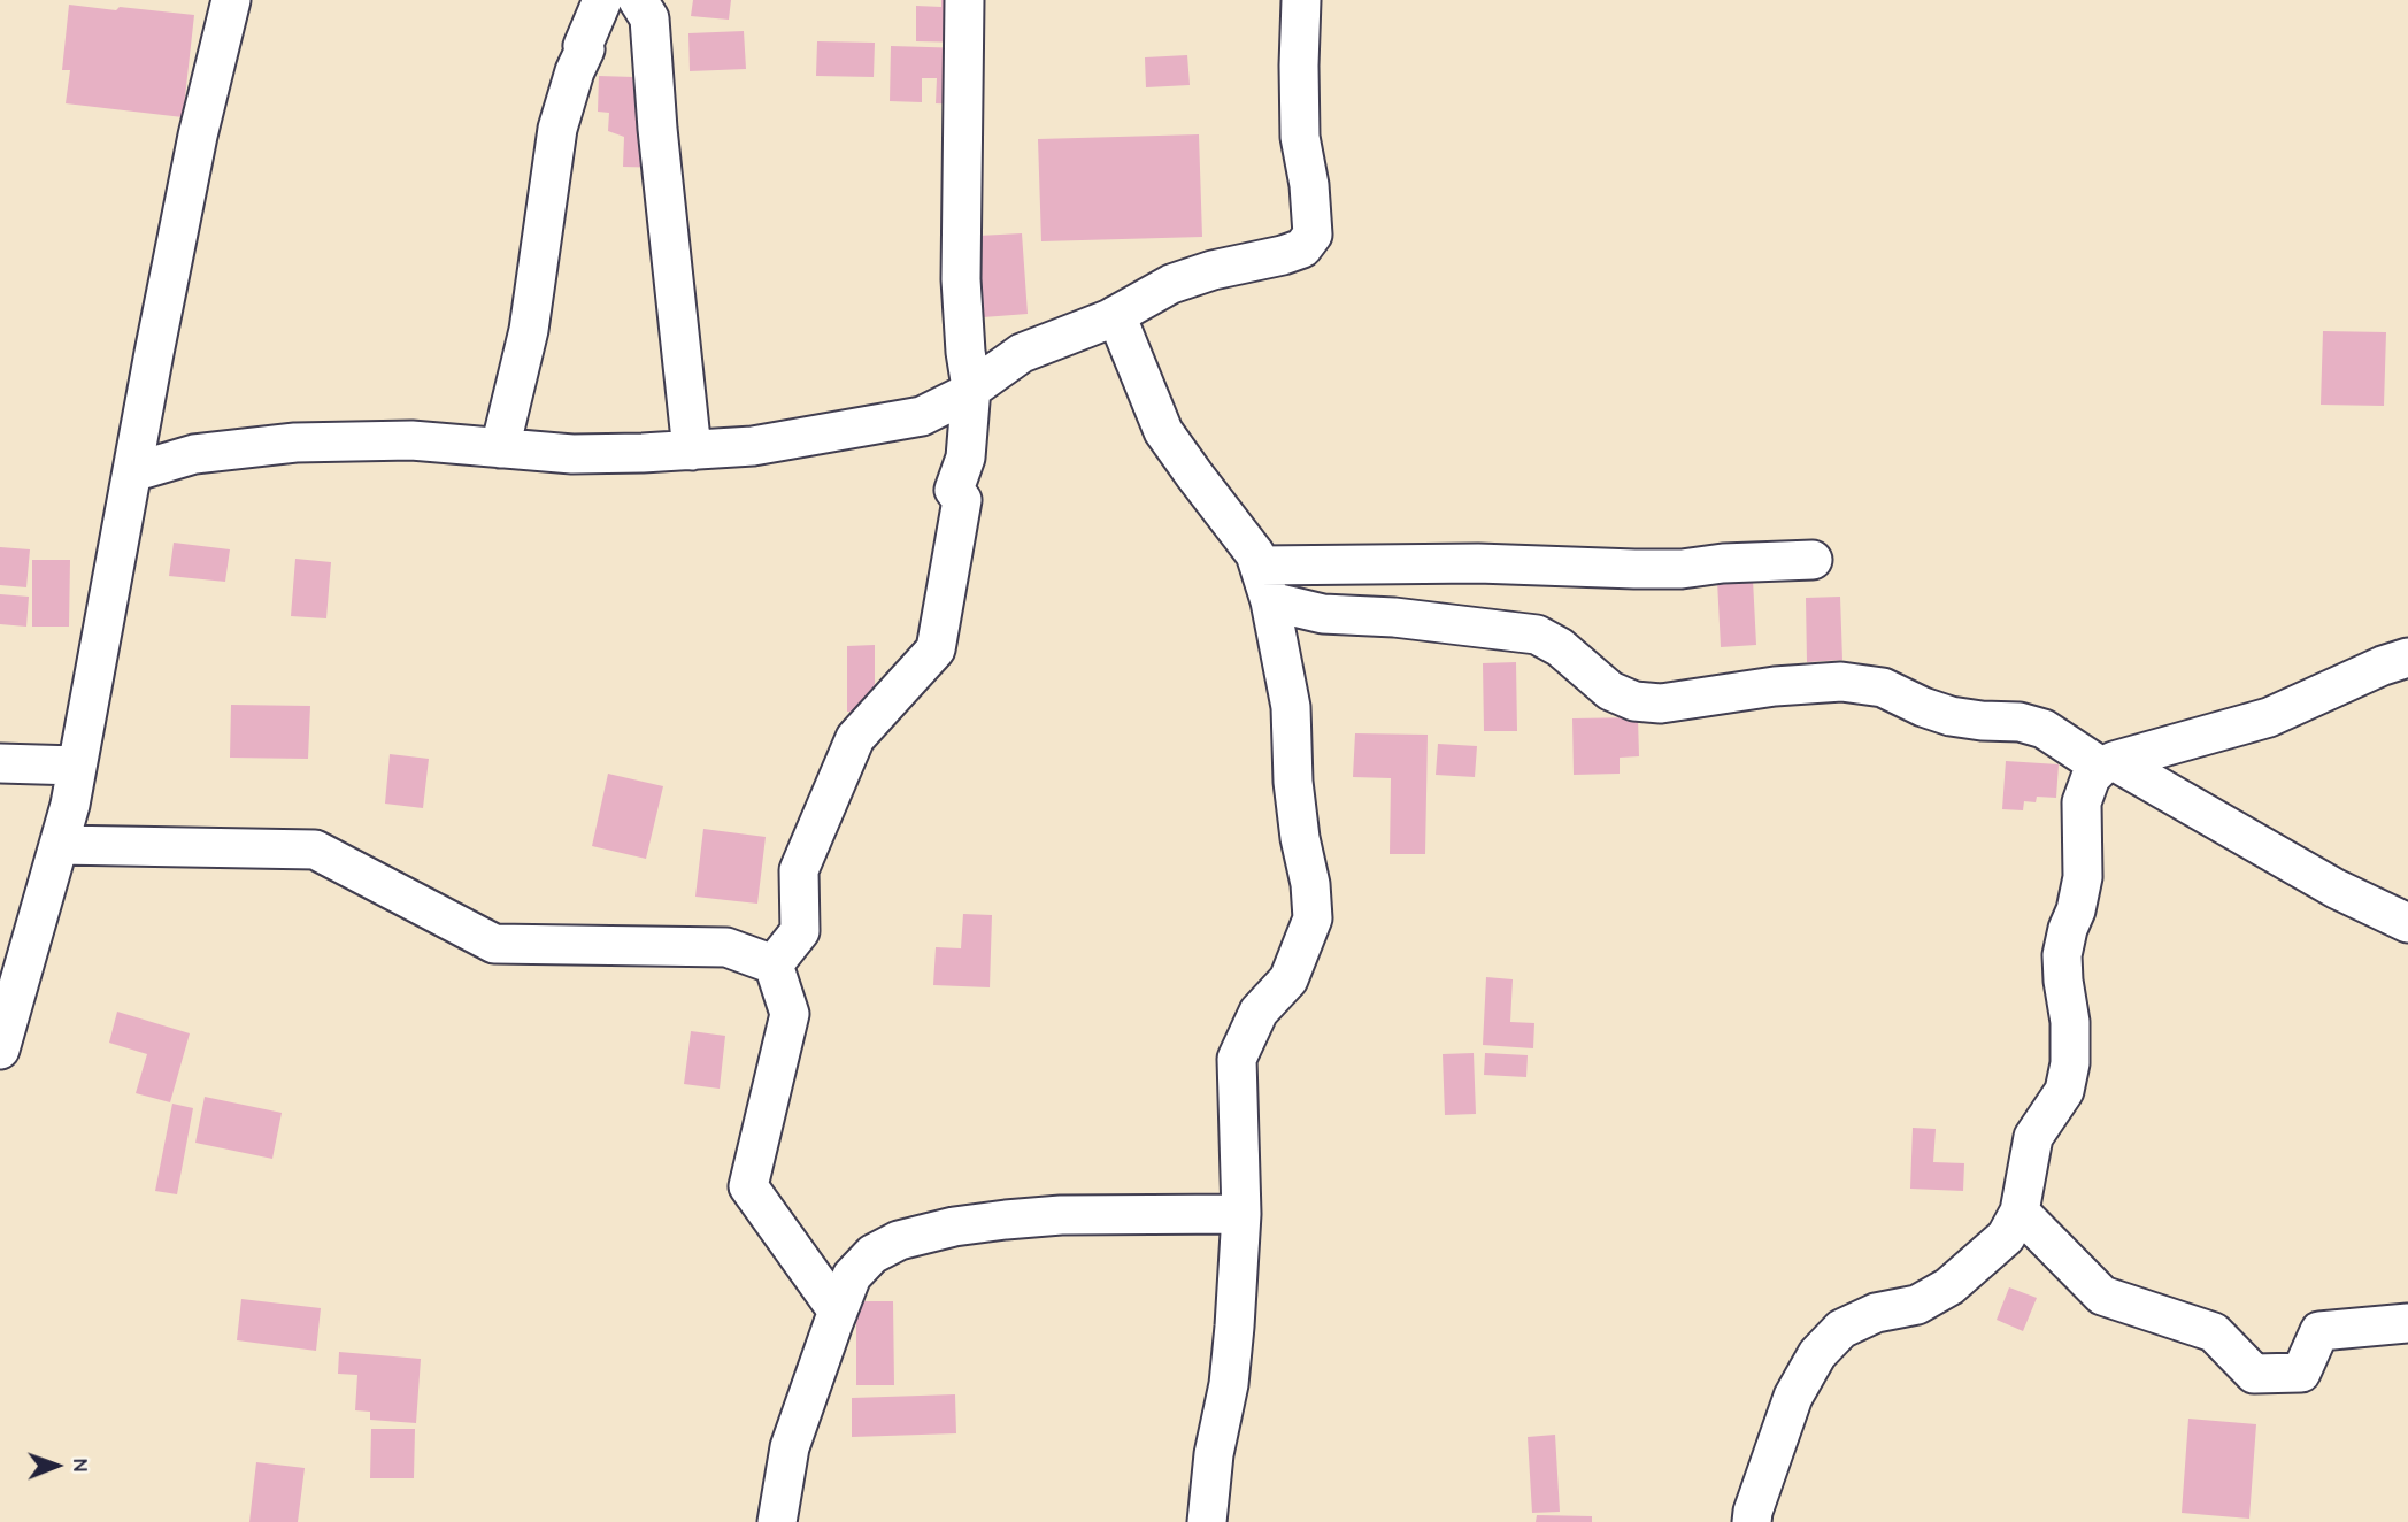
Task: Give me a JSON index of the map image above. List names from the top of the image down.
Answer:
{
  "north": "right"
}
